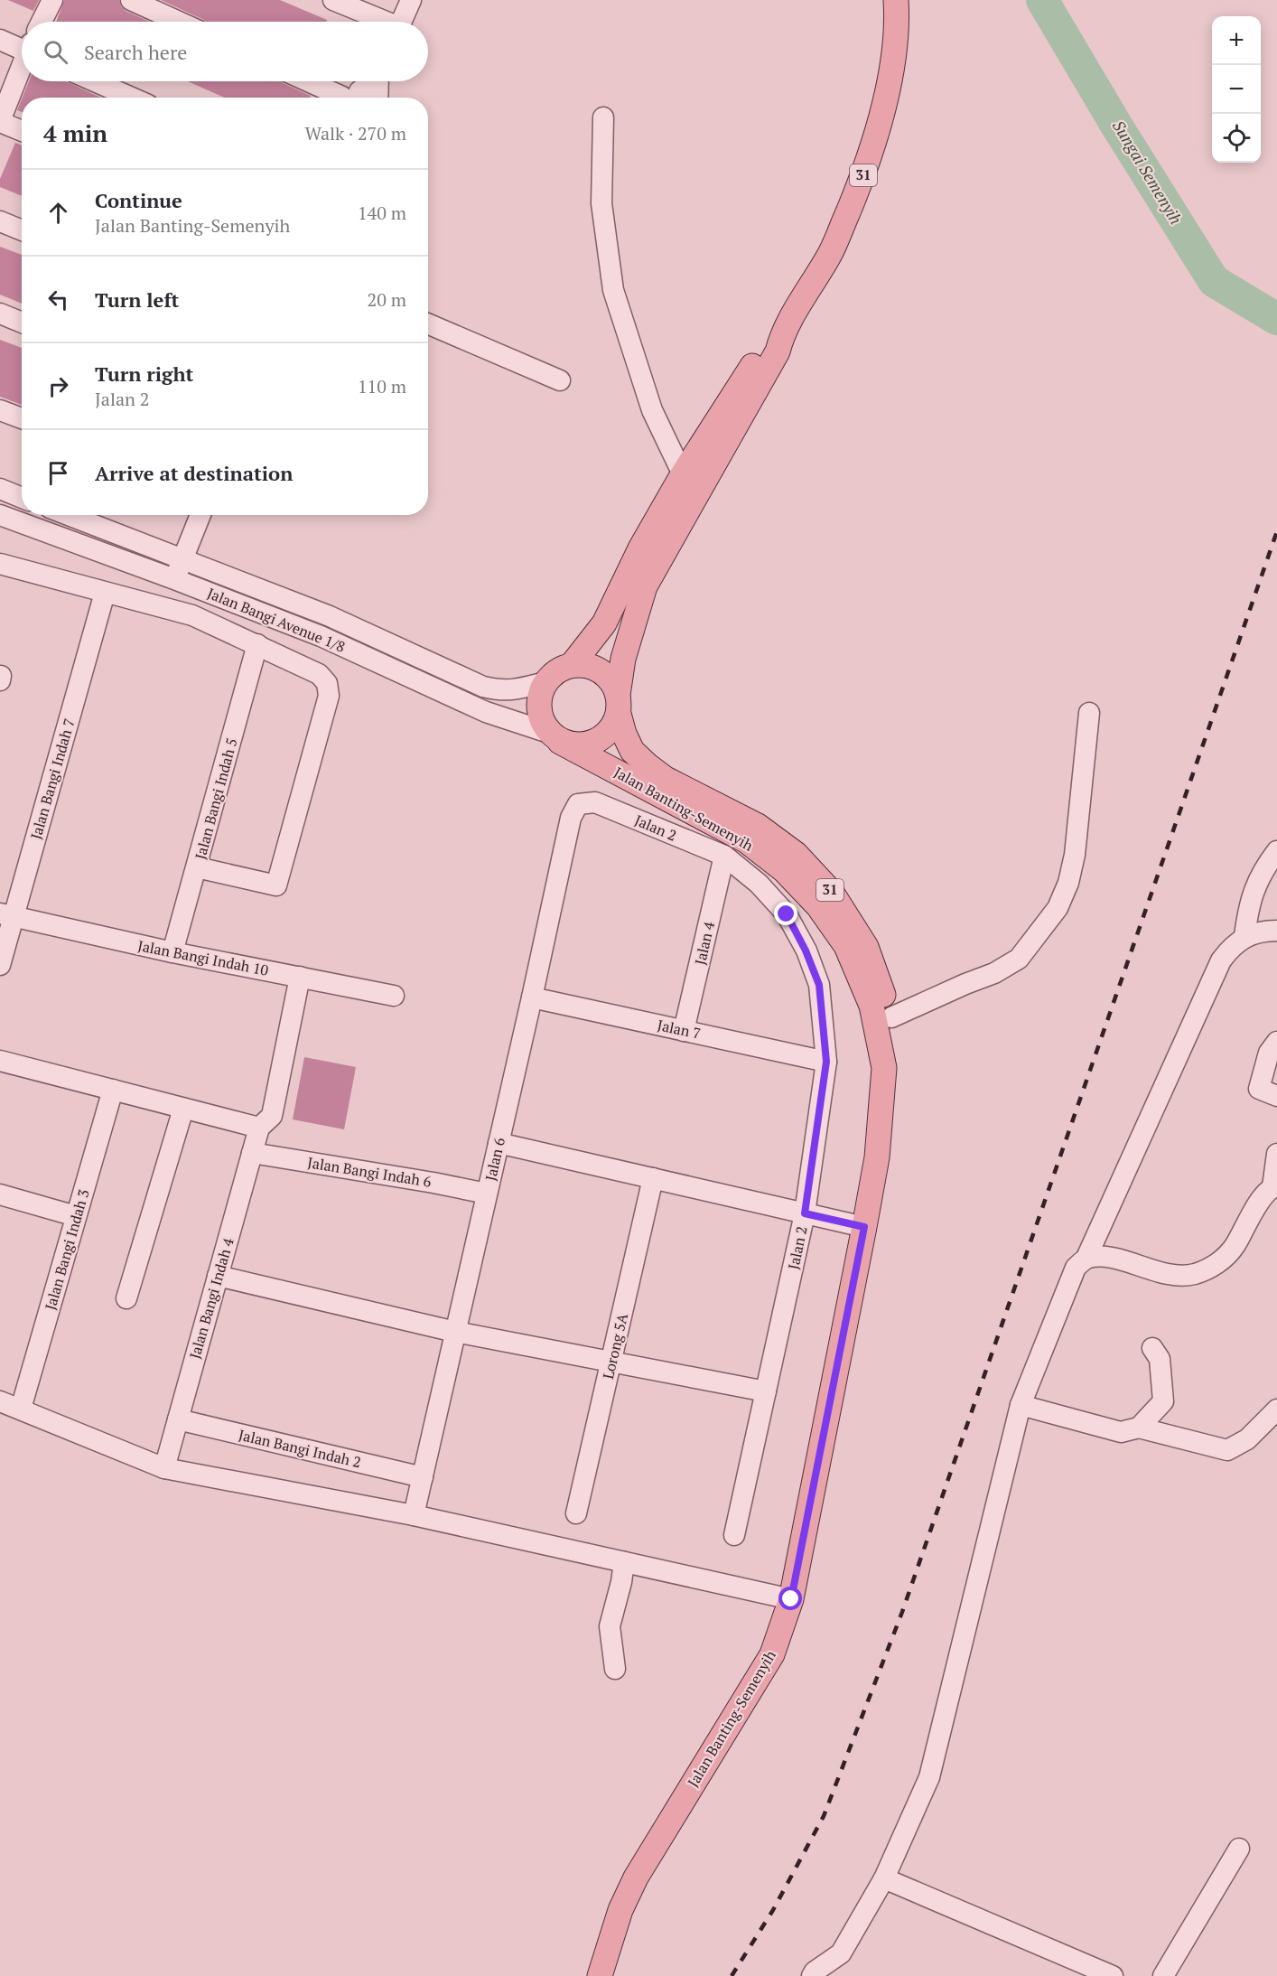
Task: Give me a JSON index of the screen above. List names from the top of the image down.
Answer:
{
  "streets": {
    "main road": ["31", "Jalan Banting-Semenyih"],
    "street": [
      "Jalan Bangi Avenue 1/8",
      "Jalan Bangi Indah 7",
      "Jalan Bangi Indah 5",
      "Jalan 2",
      "Jalan 4",
      "Jalan Bangi Indah 10",
      "Jalan 7",
      "Jalan 6",
      "Jalan Bangi Indah 6",
      "Jalan Bangi Indah 3",
      "Jalan Bangi Indah 4",
      "Lorong 5A",
      "Jalan Bangi Indah 2"
    ]
  },
  "crossings": [
    ["Jalan Bangi Avenue 1/8", "Jalan Banting-Semenyih"],
    ["Jalan Bangi Indah 7", "Jalan Bangi Indah 10"],
    ["Jalan Bangi Indah 5", "Jalan Bangi Indah 10"],
    ["Jalan 2", "Jalan 4"],
    ["Jalan 2", "Jalan 7"],
    ["Jalan 2", "Jalan 6"],
    ["Jalan 4", "Jalan 7"],
    ["Jalan Bangi Indah 10", "Jalan Bangi Indah 4"],
    ["Jalan 7", "Jalan 6"],
    ["Jalan 6", "Jalan Bangi Indah 6"],
    ["Jalan 6", "Jalan Bangi Indah 2"],
    ["Jalan Bangi Indah 6", "Jalan Bangi Indah 4"],
    ["Jalan Bangi Indah 4", "Jalan Bangi Indah 2"]
  ],
  "water": ["Sungai Semenyih"],
  "page": {
    "map_buttons": ["+", "−"],
    "search": "Search here",
    "heading": ["4 min", "Walk · 270 m"],
    "list": [
      ["Continue", "Jalan Banting-Semenyih", "140 m"],
      ["Turn left", "20 m"],
      ["Turn right", "Jalan 2", "110 m"],
      "Arrive at destination"
    ]
  }
}
